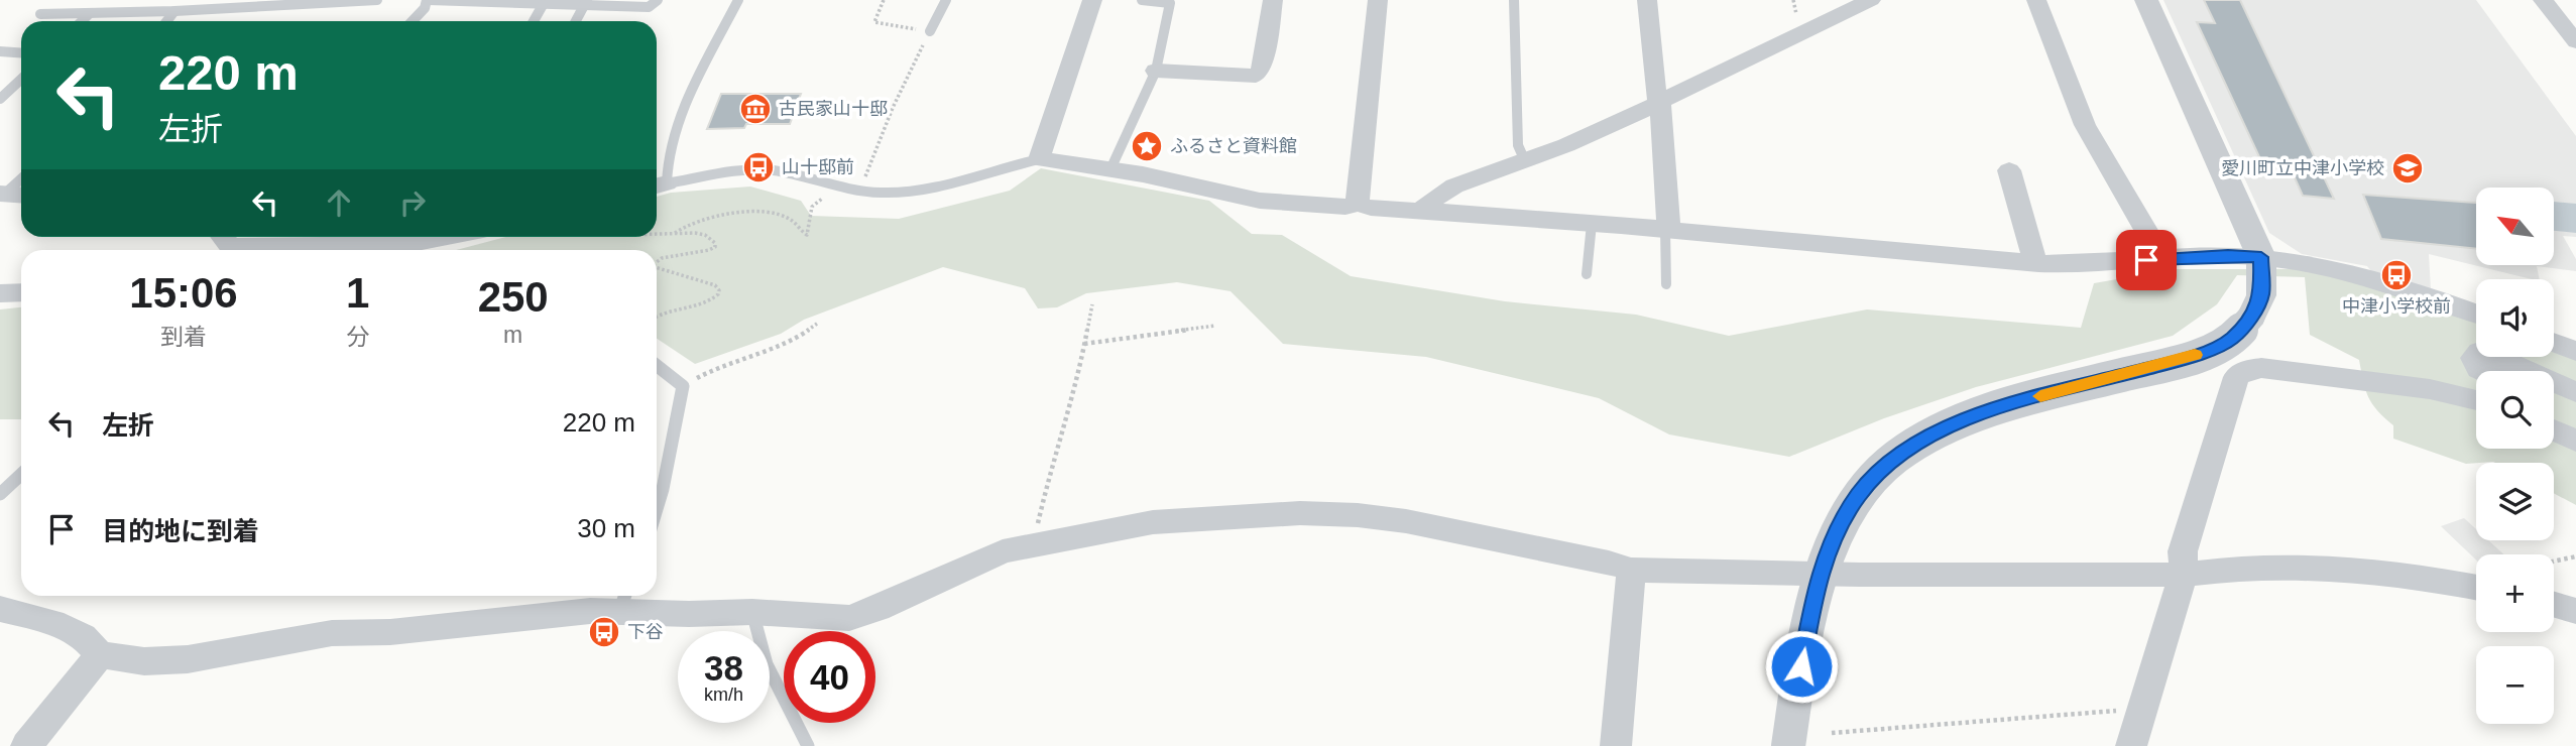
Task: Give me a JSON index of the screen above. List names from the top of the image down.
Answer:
{
  "places": {
    "museum": ["古民家山十邸"],
    "place": ["ふるさと資料館"],
    "bus stop": ["山十邸前", "中津小学校前", "下谷"],
    "school or university": ["愛川町立中津小学校"]
  },
  "north": "top left",
  "page": {
    "turn": ["220 m", "左折"],
    "map_buttons": ["+", "−"],
    "eta": [
      "15:06",
      "到着",
      "1",
      "分",
      "250",
      "m"
    ],
    "list": [
      {
        "name": "左折",
        "value": "220 m"
      },
      {
        "name": "目的地に到着",
        "value": "30 m"
      }
    ],
    "speed": "38 km/h",
    "limit": "40"
  }
}
